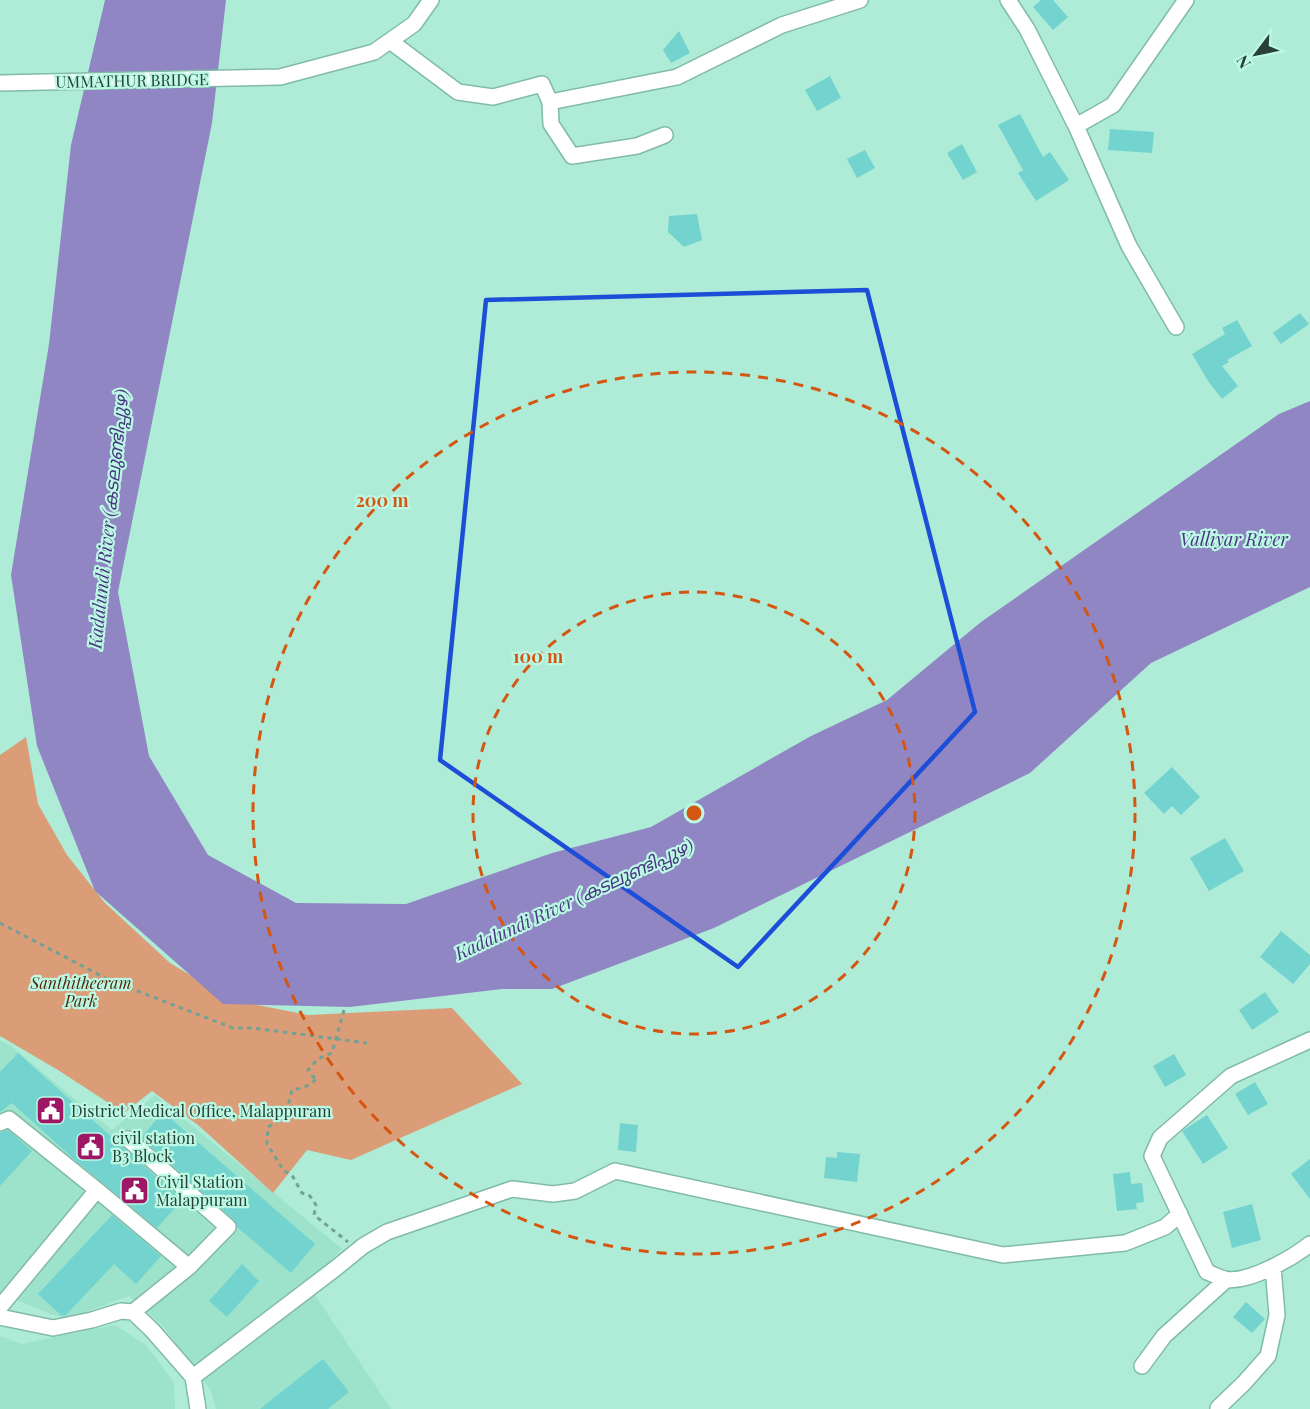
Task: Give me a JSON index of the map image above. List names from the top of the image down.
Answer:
{
  "streets": {
    "street": ["UMMATHUR BRIDGE"]
  },
  "water": ["Kadalundi River (കടലുണ്ടിപ്പുഴ)", "Valliyar River"],
  "parks": ["Santhitheeram Park"],
  "places": {
    "public building": ["District Medical Office, Malappuram", "civil station B3 Block", "Civil Station Malappuram"]
  },
  "north": "bottom left",
  "rings": ["200 m", "100 m"]
}
